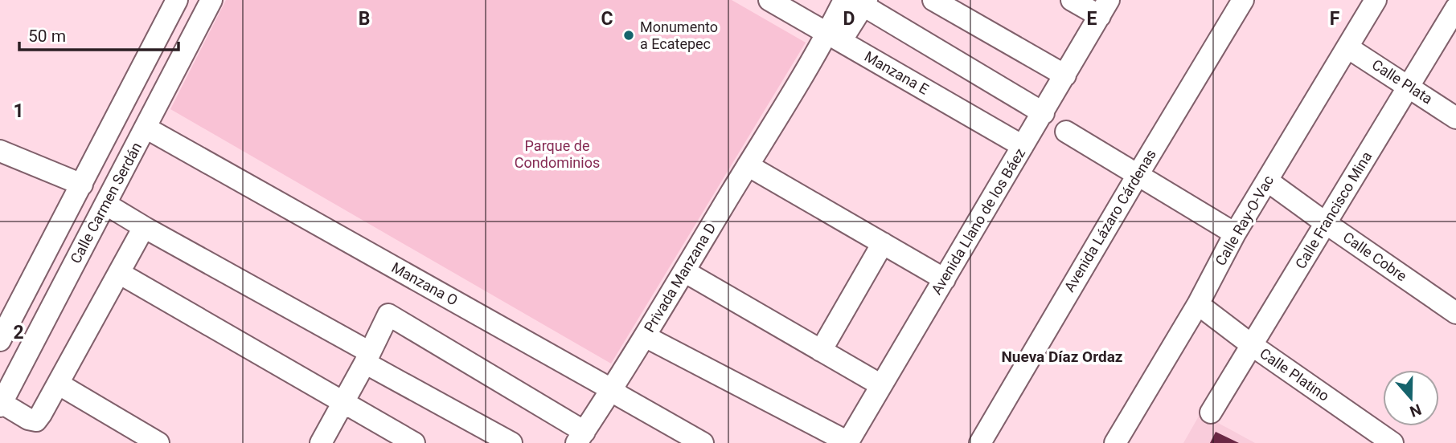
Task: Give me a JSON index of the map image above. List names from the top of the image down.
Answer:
{
  "streets": {
    "street": [
      "Manzana E",
      "Calle Plata",
      "Calle Carmen Serdán",
      "Calle Francisco Mina",
      "Avenida Lázaro Cárdenas",
      "Calle Ray-O-Vac",
      "Avenida Llano de los Báez",
      "Calle Cobre",
      "Privada Manzana D",
      "Manzana O",
      "Calle Platino"
    ]
  },
  "crossings": [
    ["Manzana E", "Avenida Llano de los Báez"],
    ["Manzana E", "Privada Manzana D"],
    ["Calle Plata", "Calle Francisco Mina"],
    ["Calle Plata", "Calle Ray-O-Vac"],
    ["Calle Carmen Serdán", "Manzana O"],
    ["Calle Francisco Mina", "Calle Cobre"],
    ["Calle Francisco Mina", "Calle Platino"],
    ["Calle Ray-O-Vac", "Calle Cobre"],
    ["Calle Ray-O-Vac", "Calle Platino"],
    ["Privada Manzana D", "Manzana O"]
  ],
  "districts": ["Nueva Díaz Ordaz"],
  "parks": ["Parque de Condominios"],
  "places": ["Monumento a Ecatepec"],
  "scale_bar": "50 m",
  "north": "bottom",
  "grid": {
    "columns": [
      "B",
      "C",
      "D",
      "E",
      "F"
    ],
    "rows": ["1", "2"]
  }
}
